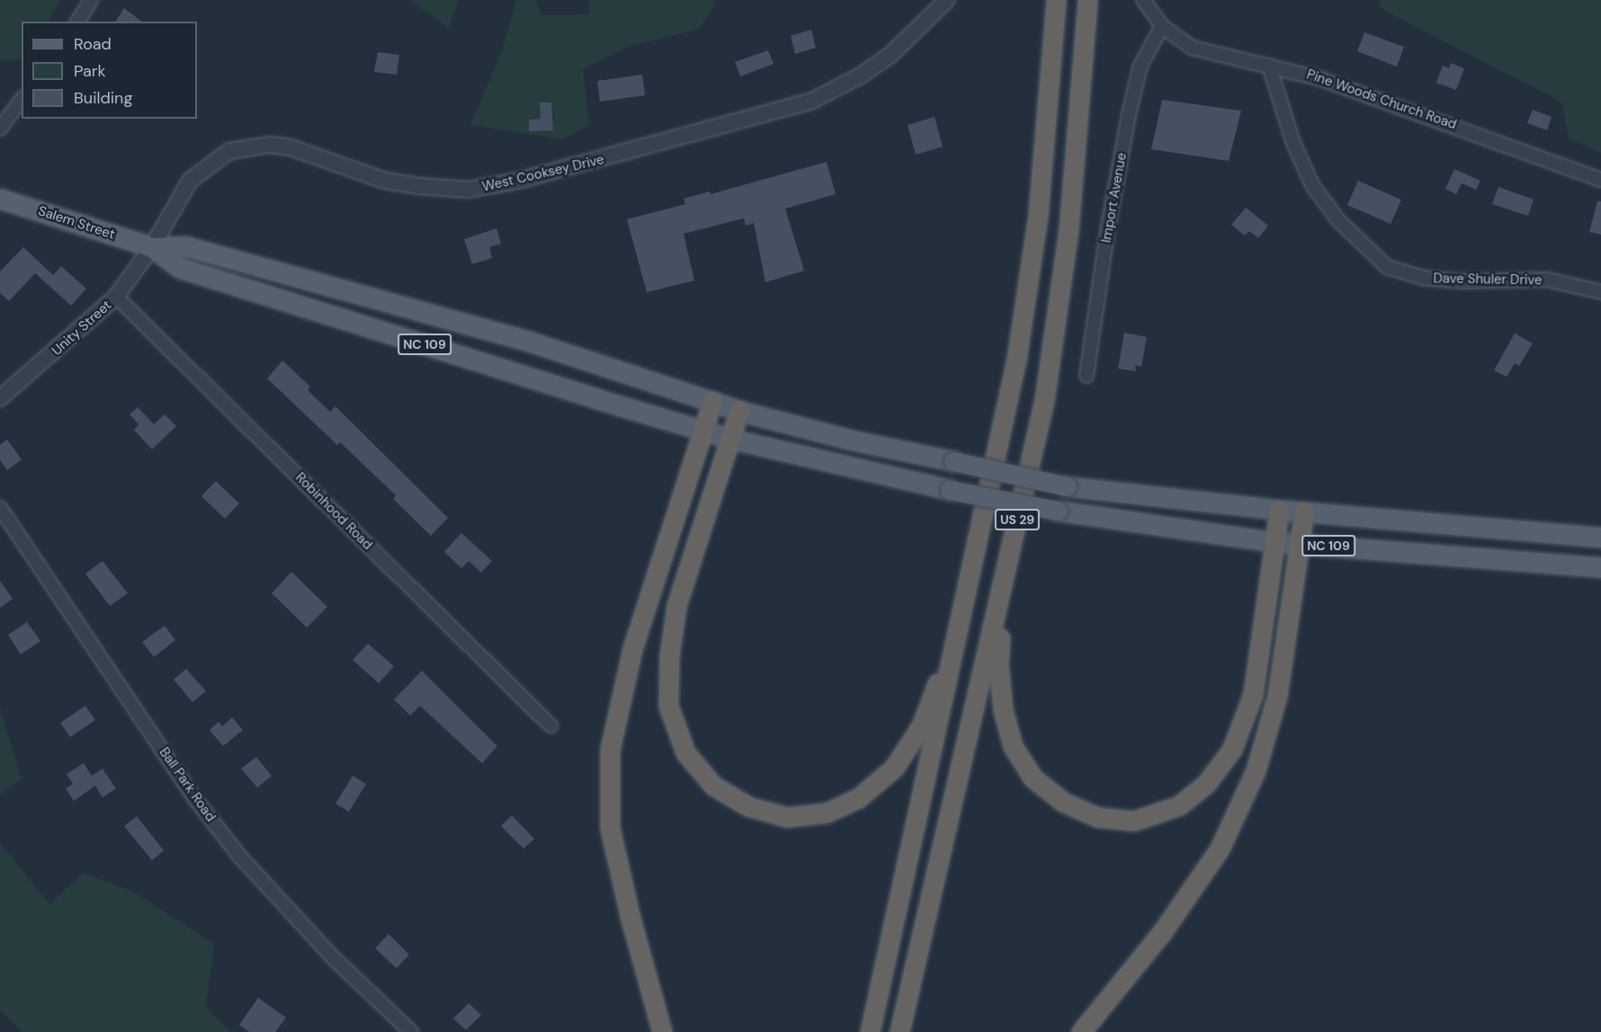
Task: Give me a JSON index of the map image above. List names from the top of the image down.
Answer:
{
  "streets": {
    "highway": ["US 29"],
    "main road": ["Salem Street", "NC 109"],
    "street": [
      "Pine Woods Church Road",
      "West Cooksey Drive",
      "Import Avenue",
      "Dave Shuler Drive",
      "Unity Street",
      "Robinhood Road",
      "Ball Park Road"
    ]
  },
  "crossings": [
    ["Pine Woods Church Road", "Import Avenue"],
    ["Pine Woods Church Road", "Dave Shuler Drive"],
    ["West Cooksey Drive", "Salem Street"],
    ["West Cooksey Drive", "Unity Street"],
    ["West Cooksey Drive", "NC 109"],
    ["Salem Street", "Unity Street"],
    ["Salem Street", "NC 109"],
    ["Unity Street", "NC 109"],
    ["Unity Street", "Robinhood Road"]
  ],
  "legend": ["Road", "Park", "Building"]
}
